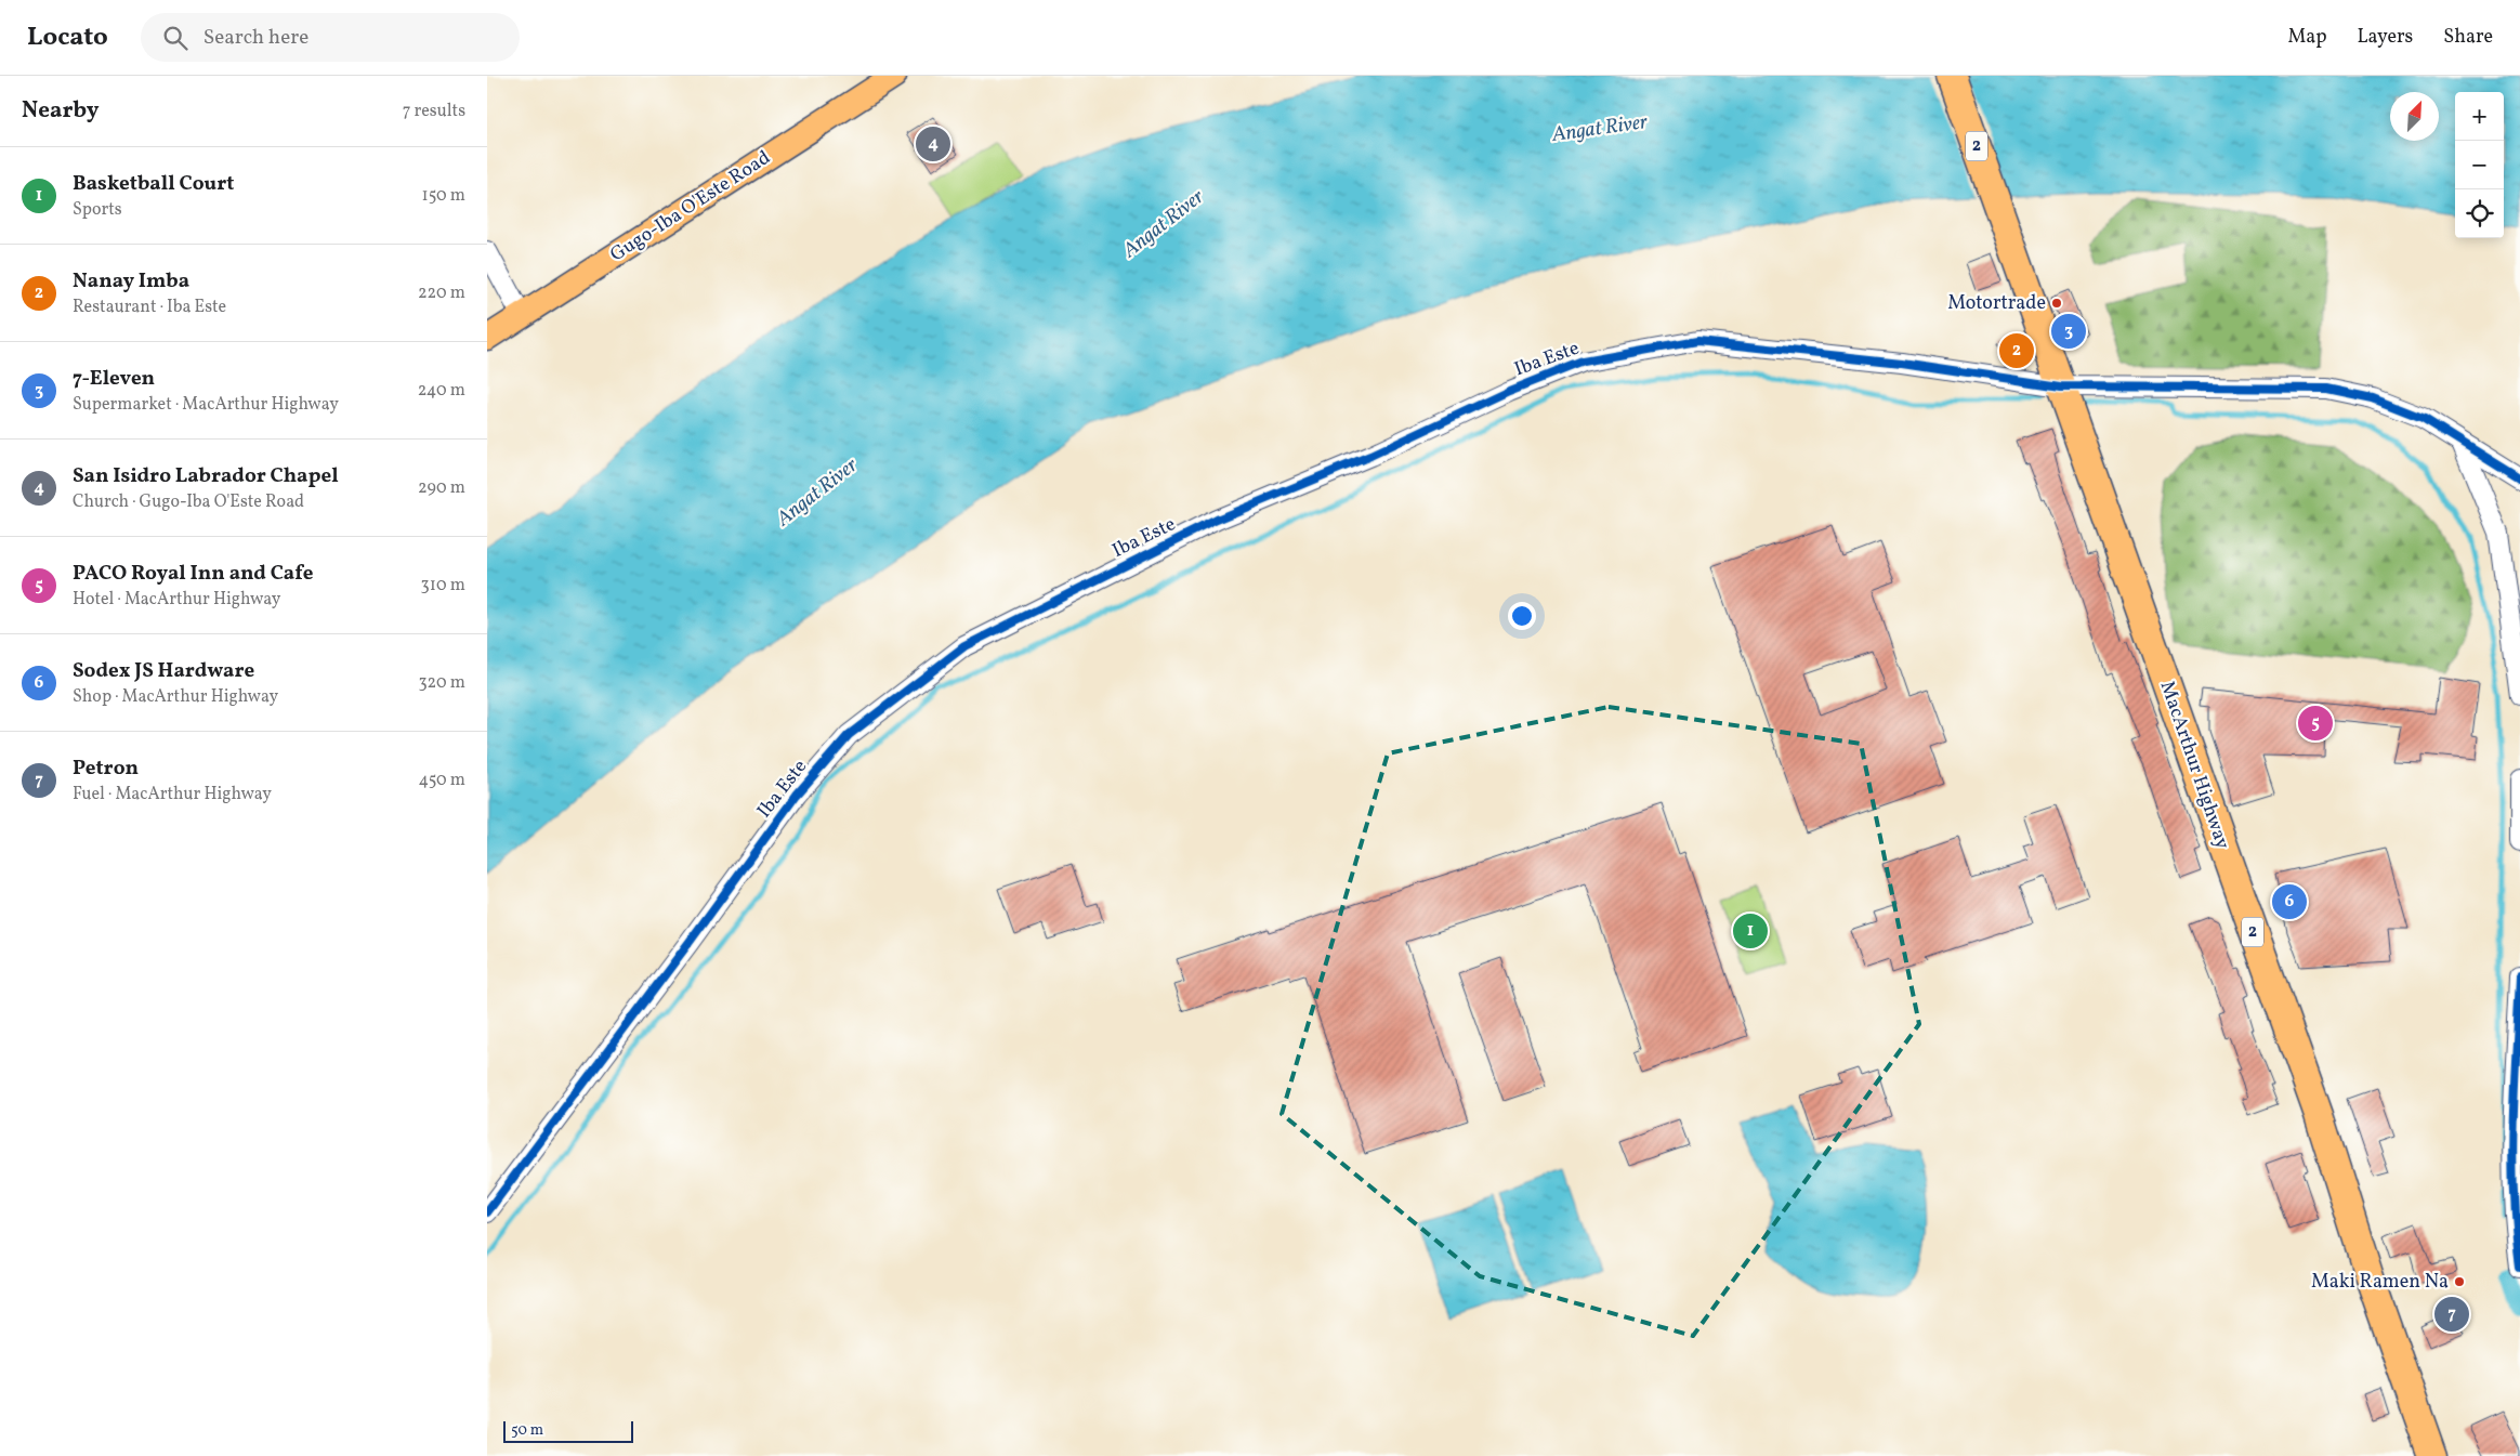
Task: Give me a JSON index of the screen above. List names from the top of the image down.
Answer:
{
  "streets": {
    "highway": ["2", "MacArthur Highway"],
    "main road": ["Gugo-Iba O'Este Road"],
    "street": ["Iba Este"]
  },
  "crossings": [
    ["Iba Este", "MacArthur Highway"]
  ],
  "water": ["Angat River"],
  "places": ["Motortrade", "Maki Ramen Na"],
  "scale_bar": "50 m",
  "north": "top right",
  "page": {
    "header": "Locato",
    "search": "Search here",
    "nav": ["Map", "Layers", "Share"],
    "heading": ["Nearby", "7 results"],
    "map_buttons": ["+", "−"],
    "pins": [
      "4",
      "3",
      "2",
      "5",
      "6",
      "1",
      "7"
    ],
    "list": [
      {
        "mark": "1",
        "name": "Basketball Court",
        "note": "Sports",
        "value": "150 m"
      },
      {
        "mark": "2",
        "name": "Nanay Imba",
        "note": "Restaurant · Iba Este",
        "value": "220 m"
      },
      {
        "mark": "3",
        "name": "7-Eleven",
        "note": "Supermarket · MacArthur Highway",
        "value": "240 m"
      },
      {
        "mark": "4",
        "name": "San Isidro Labrador Chapel",
        "note": "Church · Gugo-Iba O'Este Road",
        "value": "290 m"
      },
      {
        "mark": "5",
        "name": "PACO Royal Inn and Cafe",
        "note": "Hotel · MacArthur Highway",
        "value": "310 m"
      },
      {
        "mark": "6",
        "name": "Sodex JS Hardware",
        "note": "Shop · MacArthur Highway",
        "value": "320 m"
      },
      {
        "mark": "7",
        "name": "Petron",
        "note": "Fuel · MacArthur Highway",
        "value": "450 m"
      }
    ],
    "scale": "50 m"
  }
}
